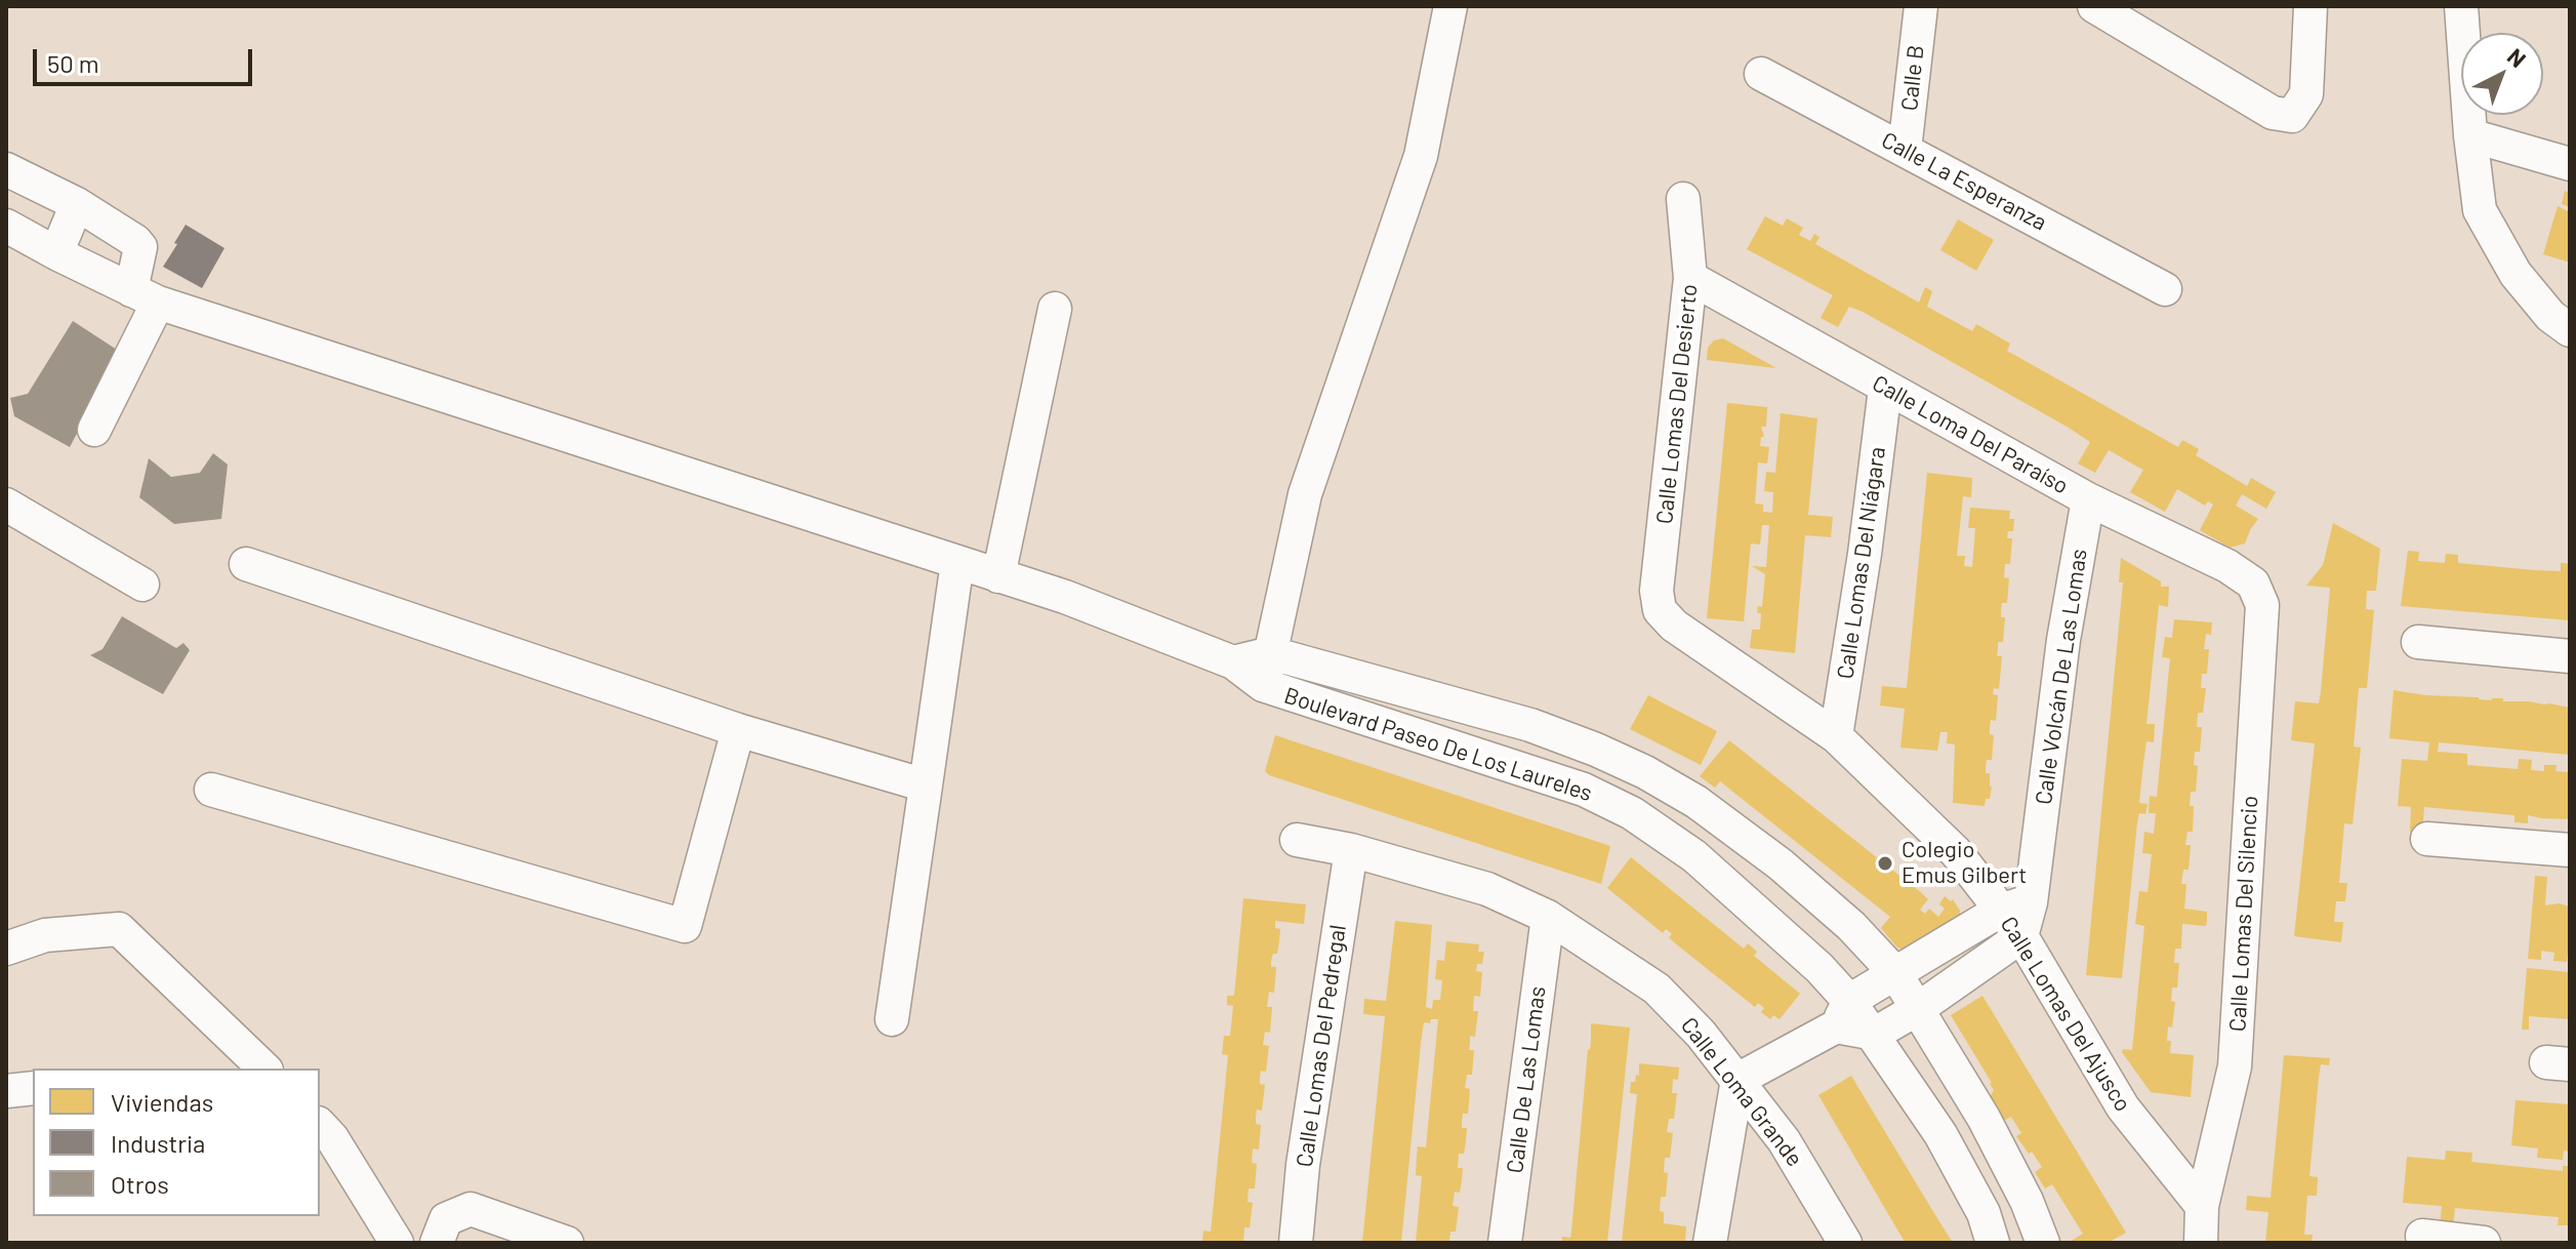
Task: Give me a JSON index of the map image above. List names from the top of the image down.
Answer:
{
  "streets": {
    "street": [
      "Calle B",
      "Calle La Esperanza",
      "Calle Lomas Del Desierto",
      "Calle Loma Del Paraíso",
      "Calle Lomas Del Niágara",
      "Calle Volcán De Las Lomas",
      "Boulevard Paseo De Los Laureles",
      "Calle Lomas Del Silencio",
      "Calle Lomas Del Ajusco",
      "Calle Lomas Del Pedregal",
      "Calle De Las Lomas",
      "Calle Loma Grande"
    ]
  },
  "crossings": [
    ["Calle B", "Calle La Esperanza"],
    ["Calle Lomas Del Desierto", "Calle Loma Del Paraíso"],
    ["Calle Lomas Del Desierto", "Calle Lomas Del Ajusco"],
    ["Calle Loma Del Paraíso", "Calle Lomas Del Niágara"],
    ["Calle Loma Del Paraíso", "Calle Volcán De Las Lomas"],
    ["Calle Loma Del Paraíso", "Calle Lomas Del Silencio"],
    ["Calle Lomas Del Niágara", "Calle Lomas Del Ajusco"],
    ["Calle Volcán De Las Lomas", "Calle Lomas Del Ajusco"],
    ["Calle Lomas Del Silencio", "Calle Lomas Del Ajusco"],
    ["Calle Lomas Del Pedregal", "Calle Loma Grande"],
    ["Calle De Las Lomas", "Calle Loma Grande"]
  ],
  "places": ["Colegio Emus Gilbert"],
  "legend": ["Viviendas", "Industria", "Otros"],
  "scale_bar": "50 m",
  "north": "top right"
}
